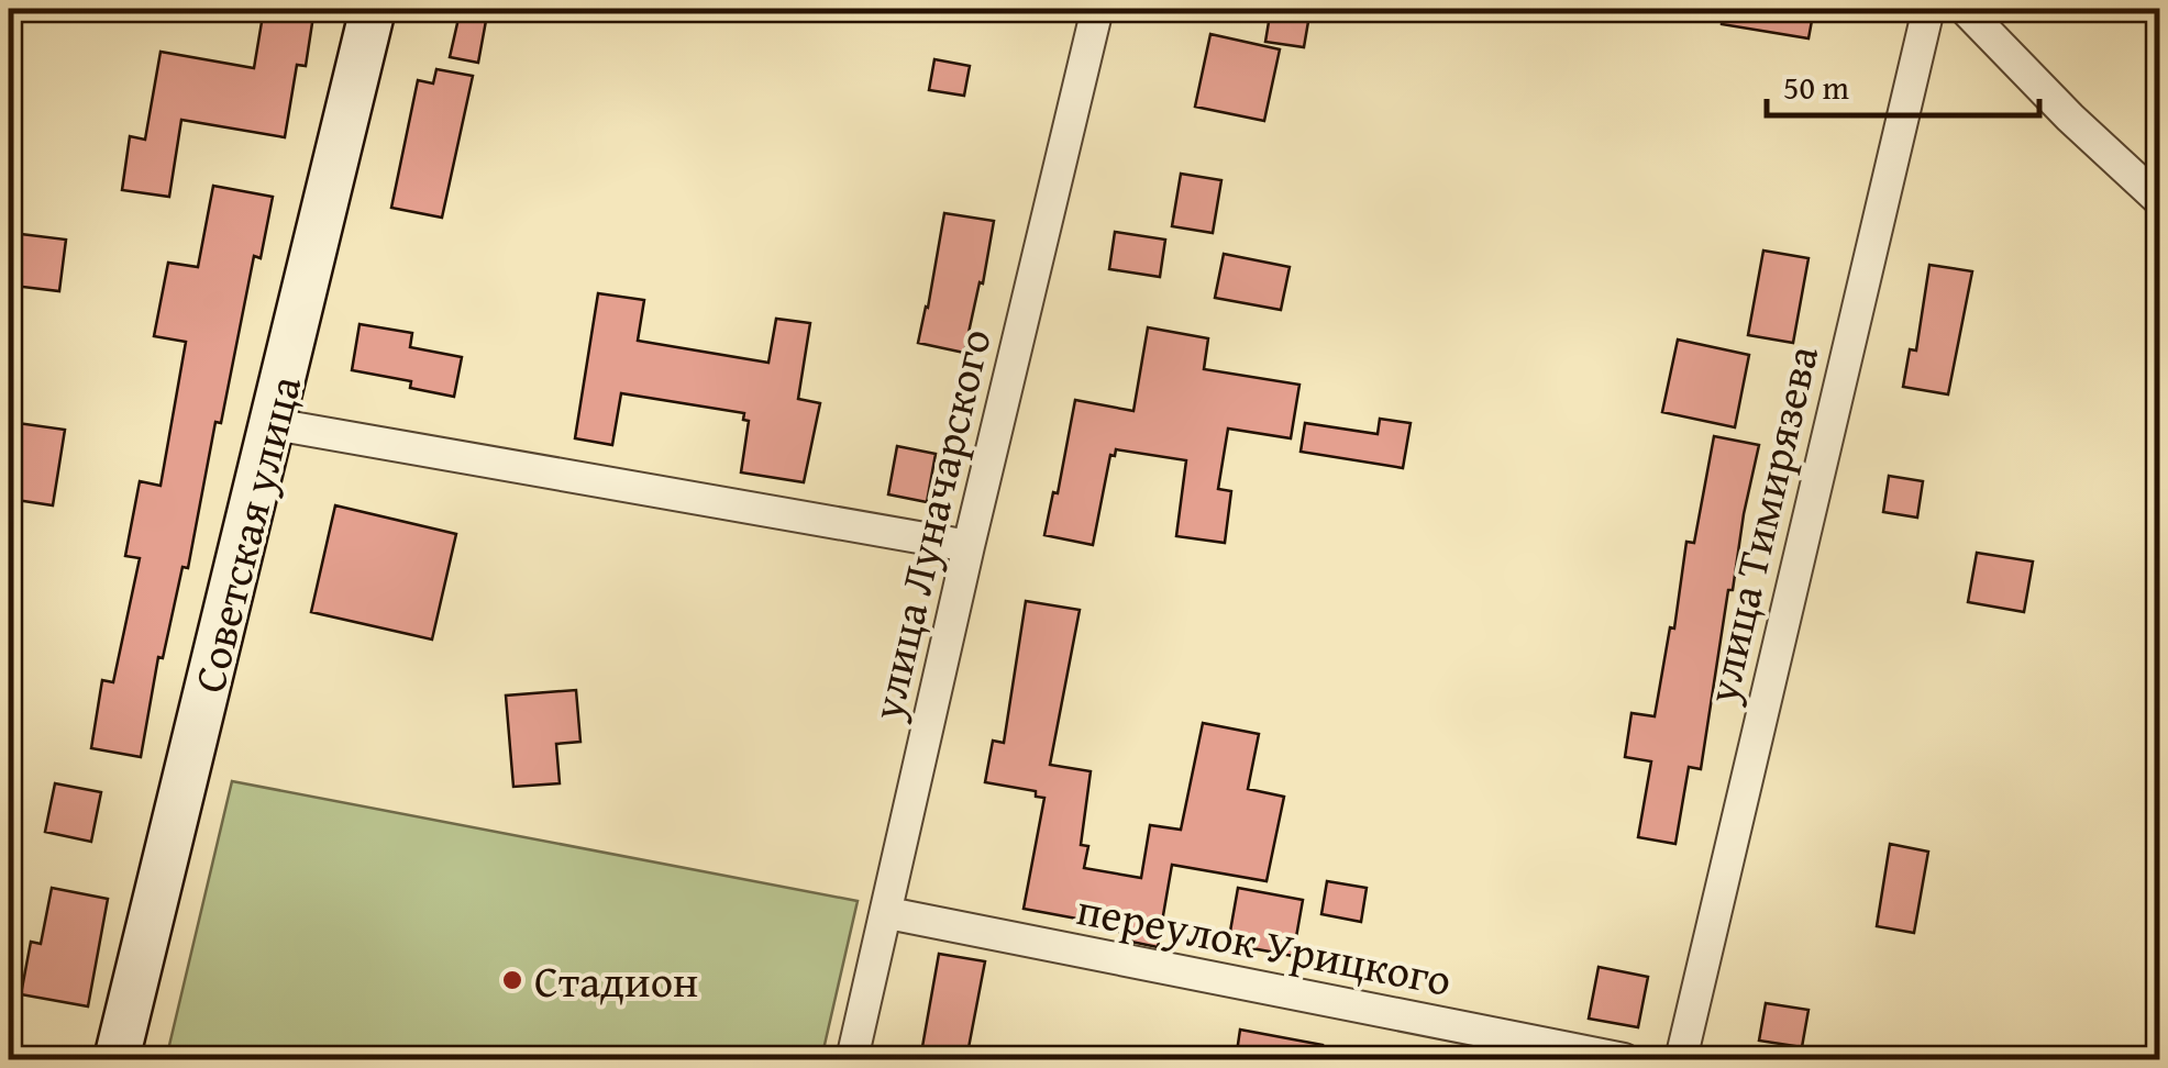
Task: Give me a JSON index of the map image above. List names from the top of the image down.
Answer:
{
  "streets": {
    "main road": ["Советская улица"],
    "street": ["улица Луначарского", "улица Тимирязева", "переулок Урицкого"]
  },
  "crossings": [
    ["улица Луначарского", "переулок Урицкого"]
  ],
  "places": ["Стадион"],
  "scale_bar": "50 m"
}
